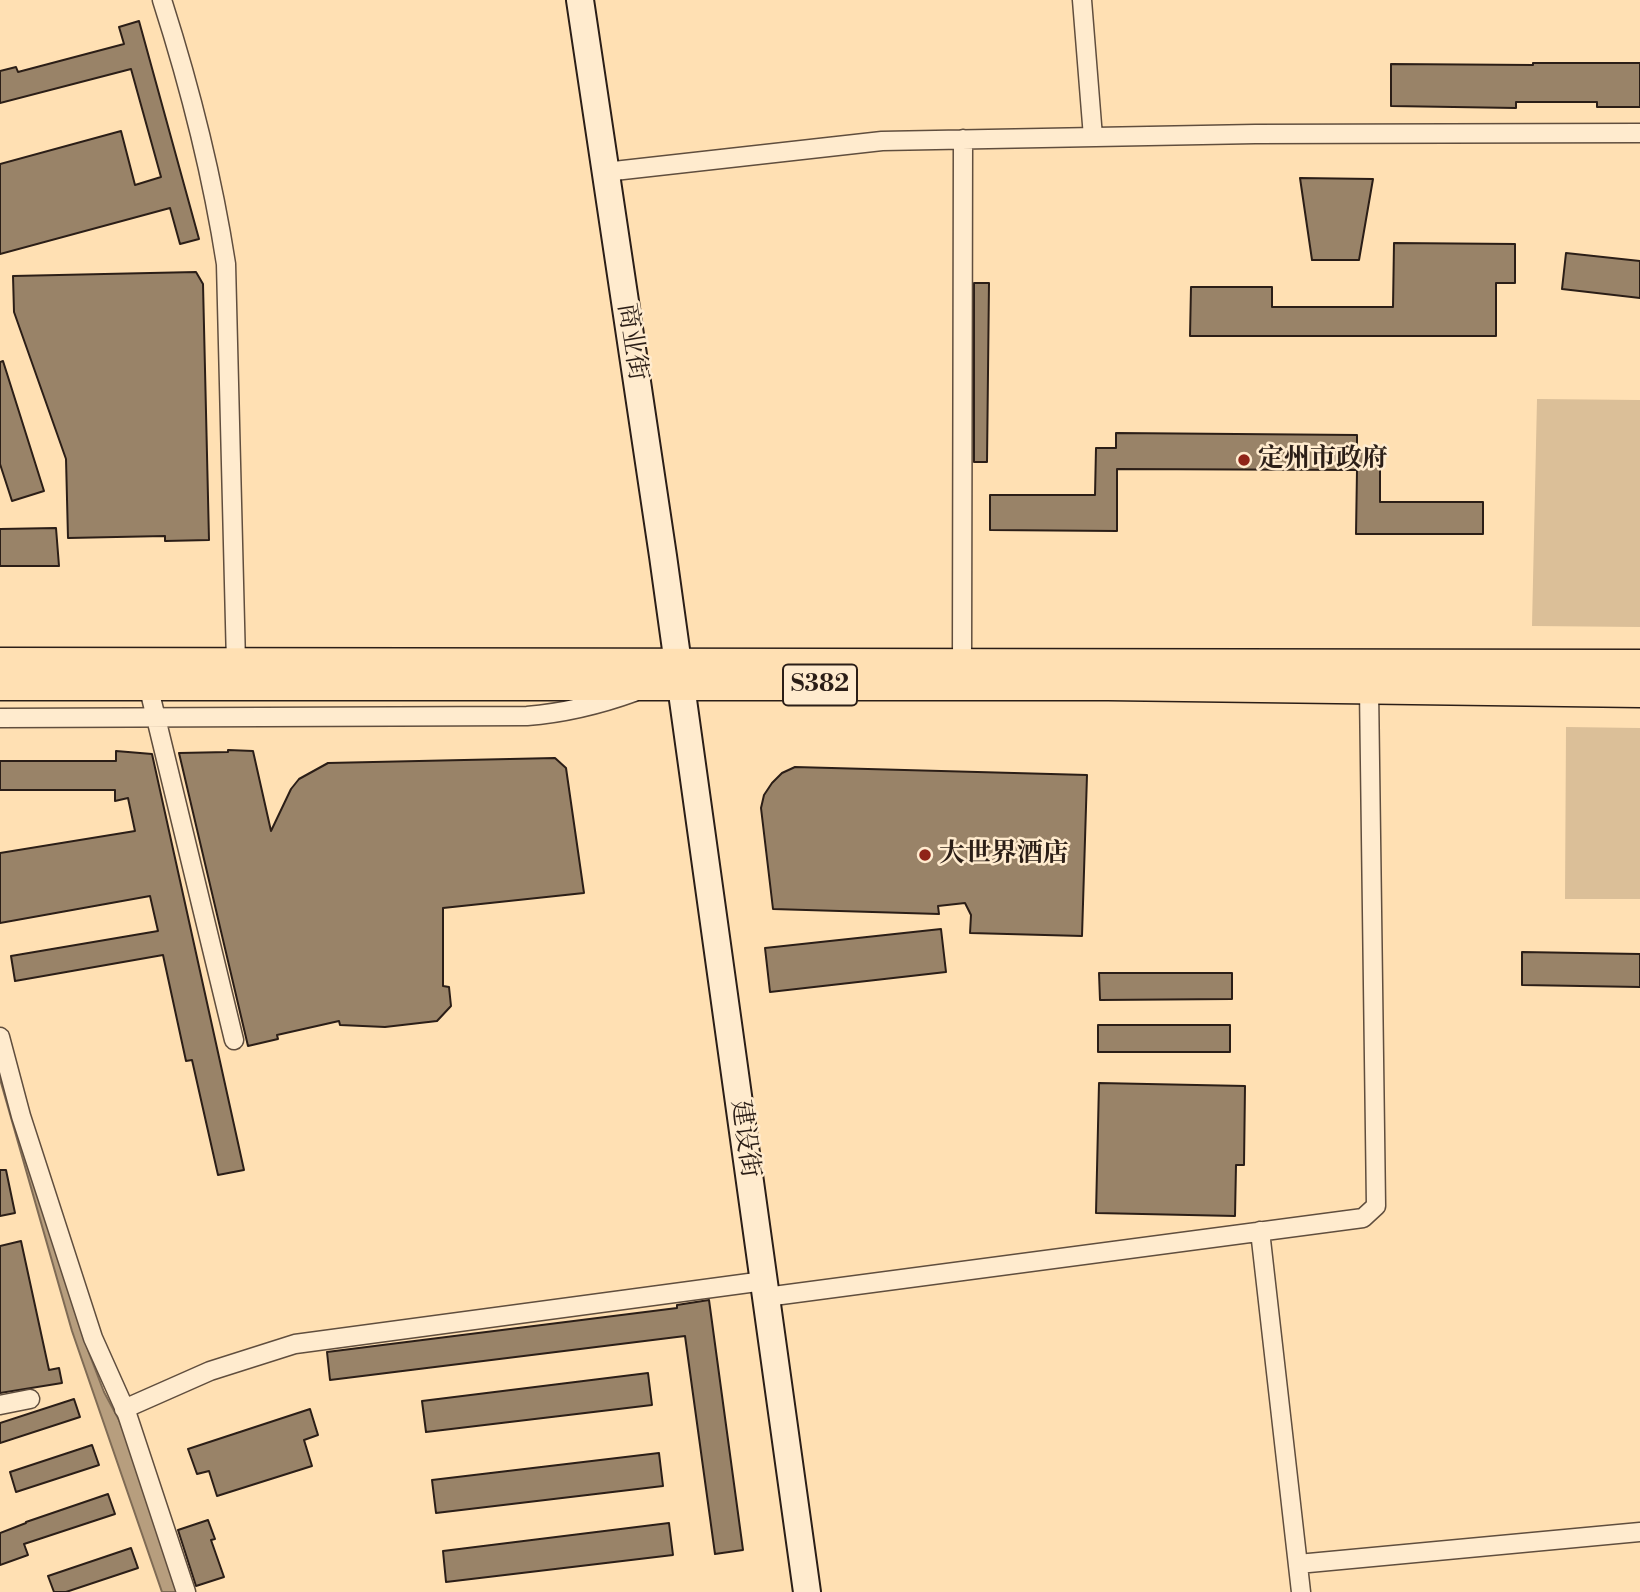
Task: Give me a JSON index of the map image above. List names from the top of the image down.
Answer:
{
  "streets": {
    "main road": ["S382"],
    "street": ["商业街", "建设街"]
  },
  "crossings": [
    ["商业街", "S382"],
    ["商业街", "建设街"],
    ["S382", "建设街"]
  ],
  "places": ["定州市政府", "大世界酒店"]
}
